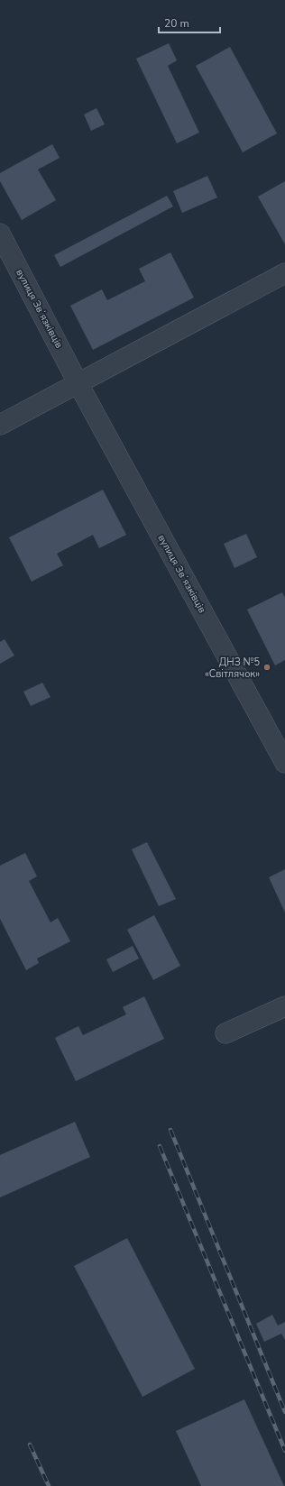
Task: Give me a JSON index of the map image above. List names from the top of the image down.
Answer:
{
  "streets": {
    "street": ["вулиця Звʼязківців"]
  },
  "places": ["ДНЗ №5 «Світлячок»"],
  "scale_bar": "20 m"
}
